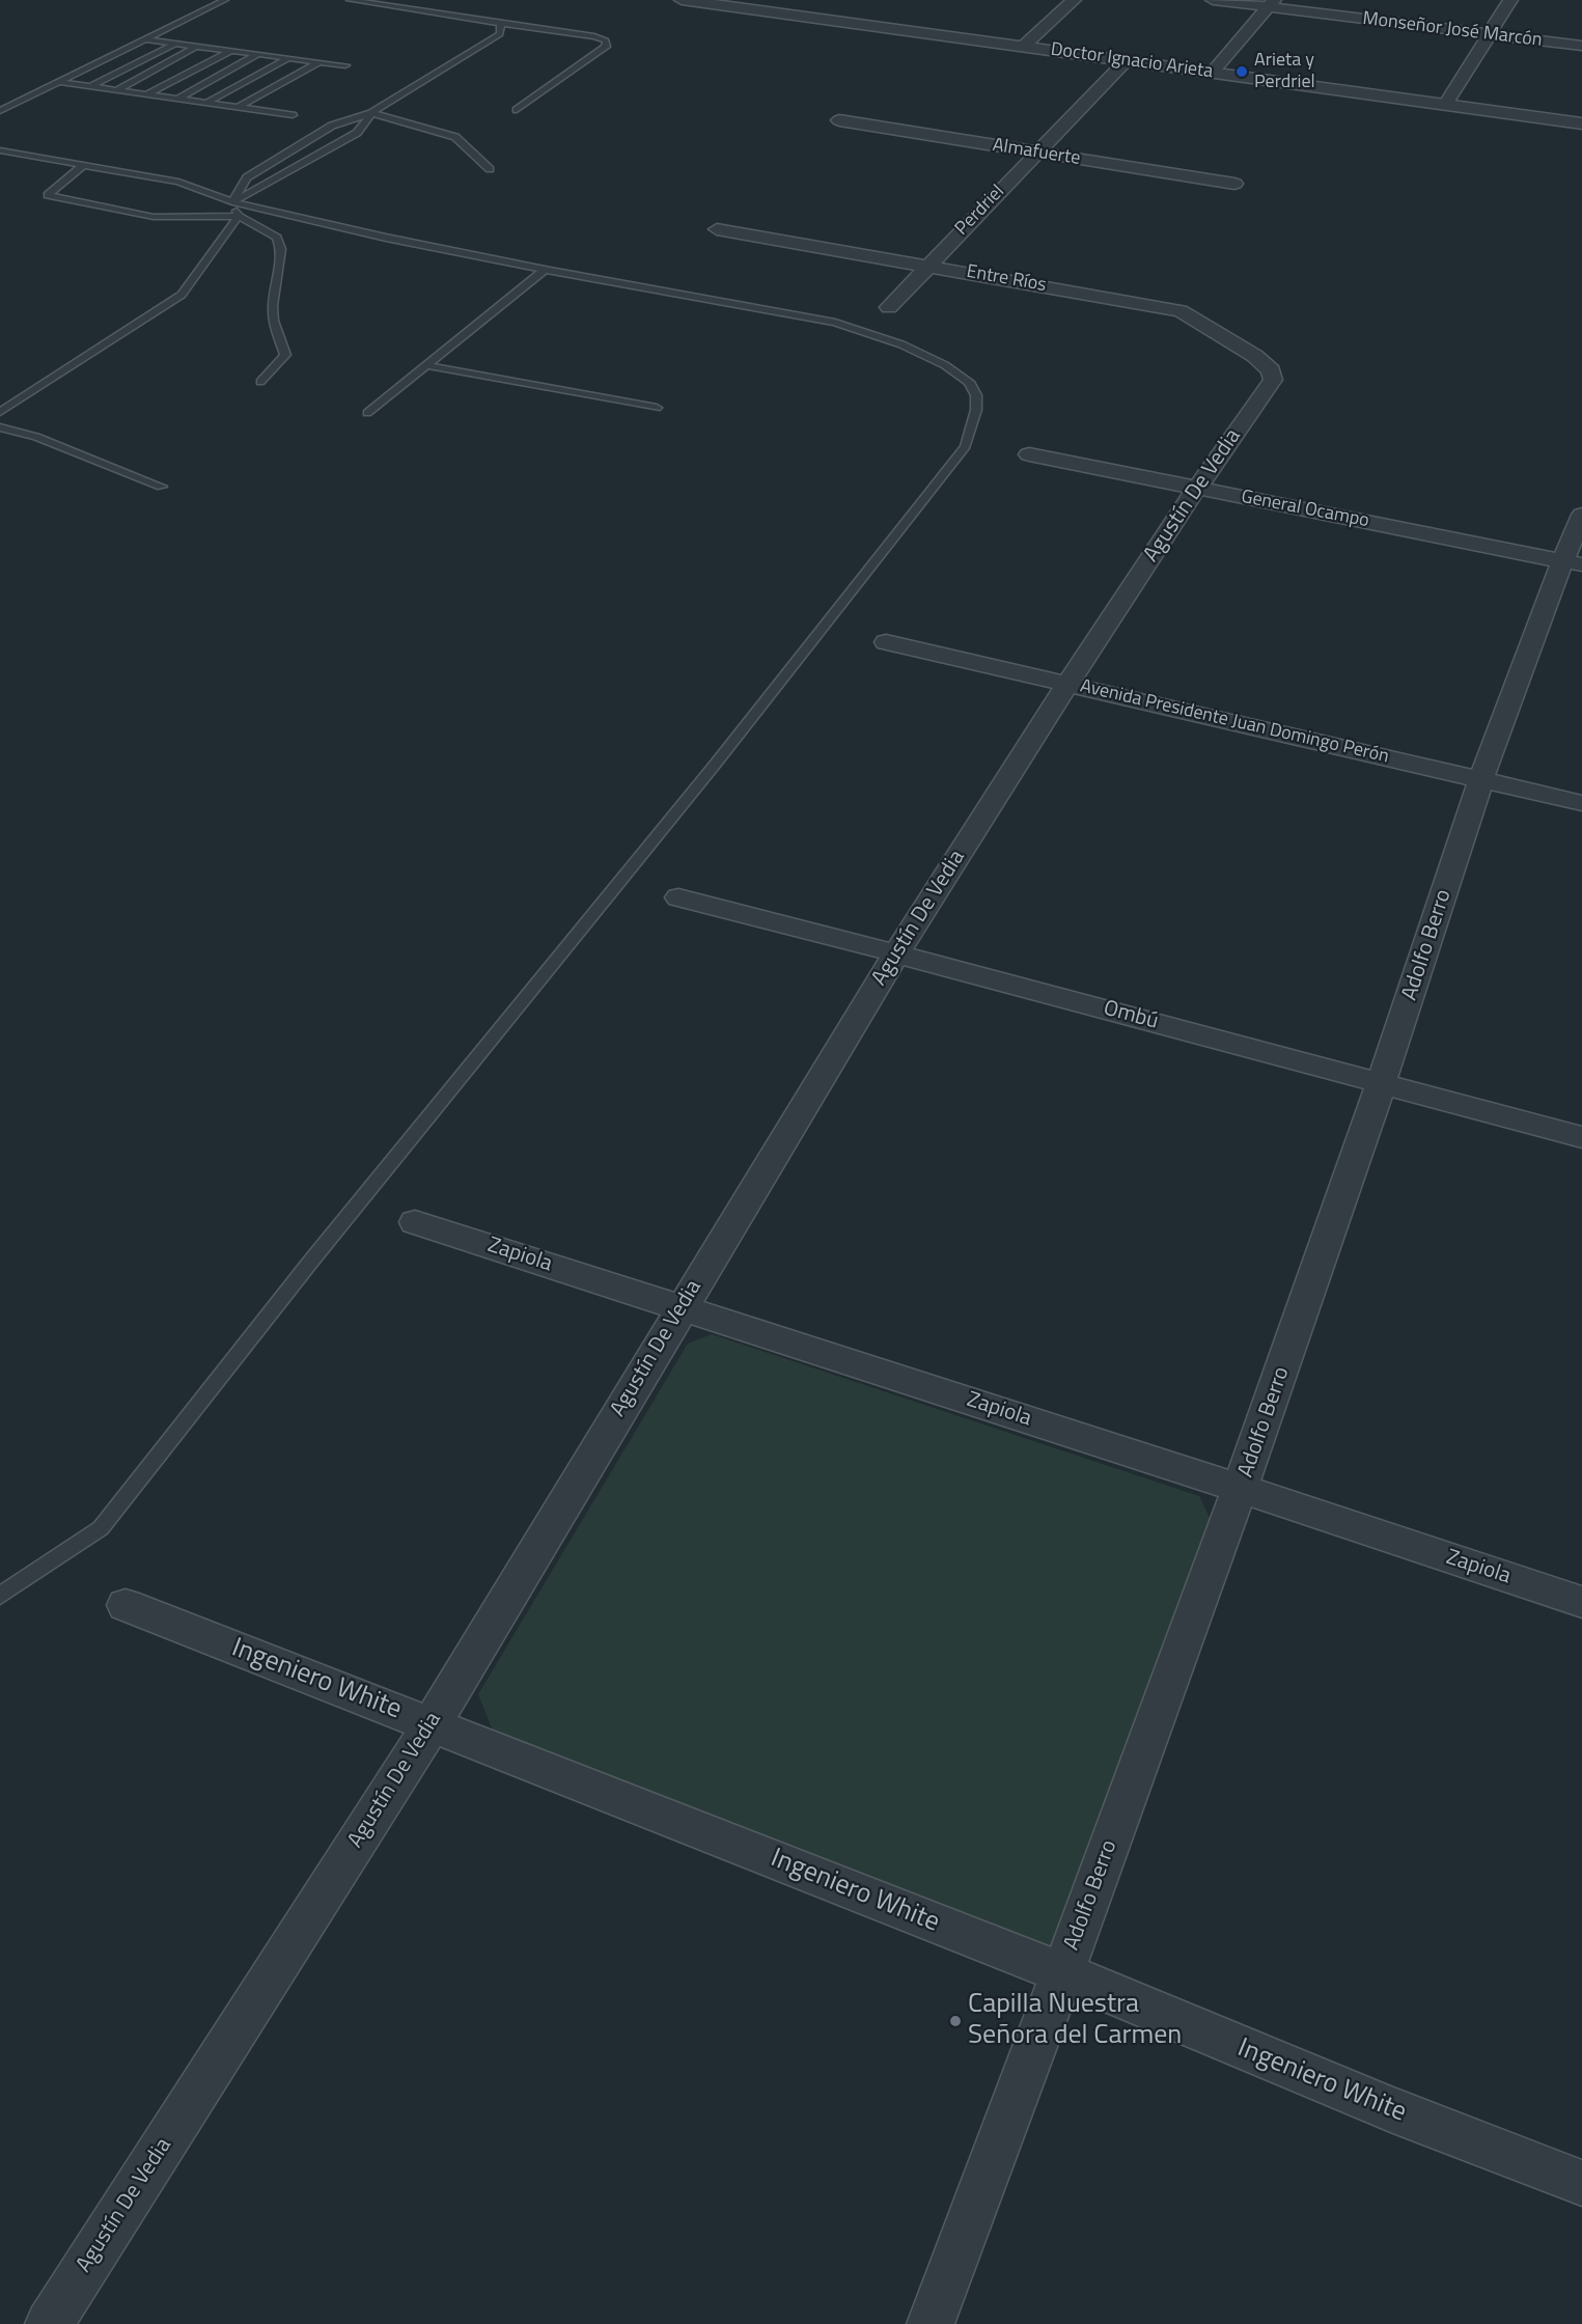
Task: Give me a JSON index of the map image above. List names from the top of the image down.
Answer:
{
  "streets": {
    "street": [
      "Monseñor José Marcón",
      "Doctor Ignacio Arieta",
      "Almafuerte",
      "Perdriel",
      "Entre Ríos",
      "Agustín De Vedia",
      "General Ocampo",
      "Avenida Presidente Juan Domingo Perón",
      "Adolfo Berro",
      "Ombú",
      "Zapiola",
      "Ingeniero White"
    ]
  },
  "crossings": [
    ["Doctor Ignacio Arieta", "Perdriel"],
    ["Almafuerte", "Perdriel"],
    ["Perdriel", "Entre Ríos"],
    ["Entre Ríos", "Agustín De Vedia"],
    ["Agustín De Vedia", "General Ocampo"],
    ["Agustín De Vedia", "Avenida Presidente Juan Domingo Perón"],
    ["Agustín De Vedia", "Ombú"],
    ["Agustín De Vedia", "Zapiola"],
    ["Agustín De Vedia", "Ingeniero White"],
    ["General Ocampo", "Adolfo Berro"],
    ["Avenida Presidente Juan Domingo Perón", "Adolfo Berro"],
    ["Adolfo Berro", "Ombú"],
    ["Adolfo Berro", "Zapiola"],
    ["Adolfo Berro", "Ingeniero White"]
  ],
  "places": ["Arieta y Perdriel", "Capilla Nuestra Señora del Carmen"]
}
